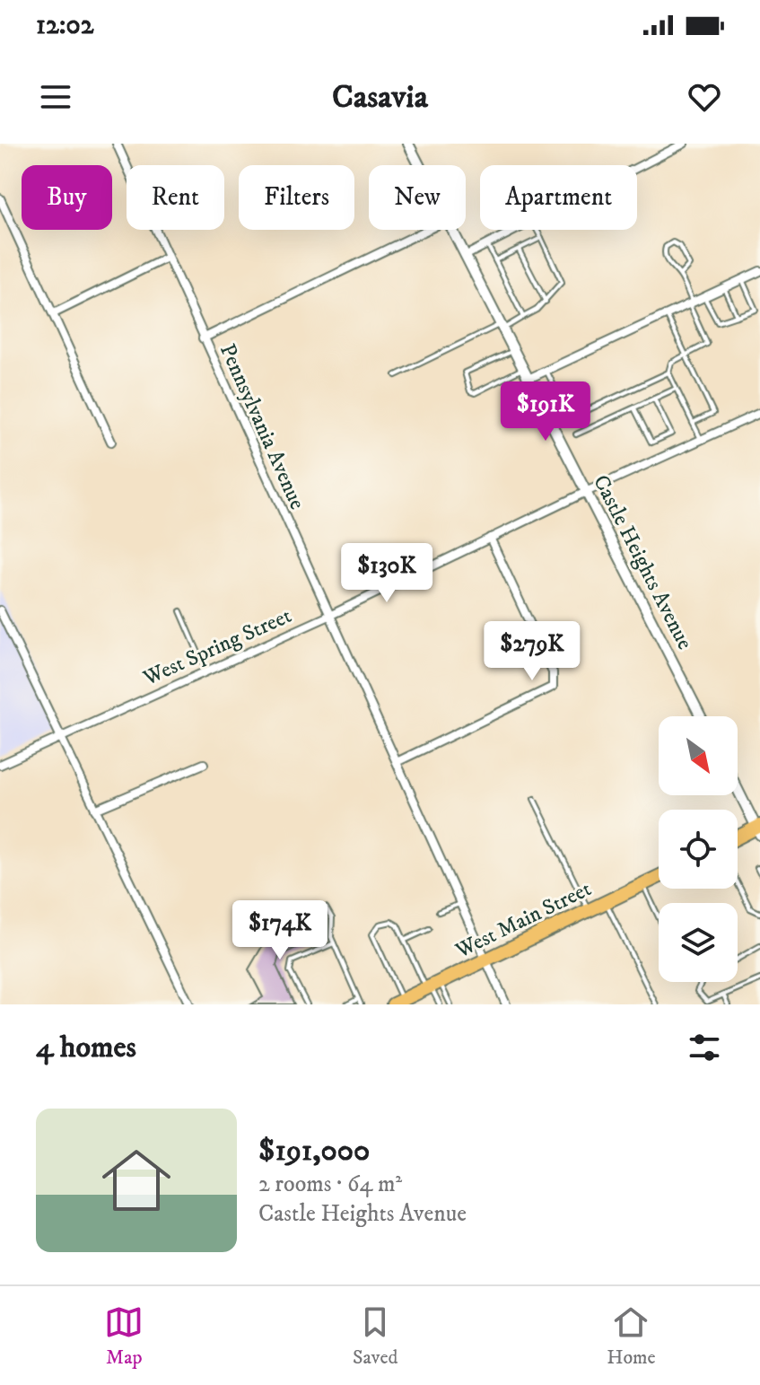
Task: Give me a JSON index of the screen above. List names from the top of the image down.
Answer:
{
  "streets": {
    "main road": ["West Main Street"],
    "street": ["Pennsylvania Avenue", "Castle Heights Avenue", "West Spring Street"]
  },
  "crossings": [
    ["Pennsylvania Avenue", "West Spring Street"],
    ["Pennsylvania Avenue", "West Main Street"],
    ["Castle Heights Avenue", "West Spring Street"]
  ],
  "north": "bottom right",
  "page": {
    "status": "12:02",
    "header": "Casavia",
    "chip": [
      "Buy",
      "Rent",
      "Filters",
      "New",
      "Apartment"
    ],
    "price": [
      "$191K",
      "$130K",
      "$279K",
      "$174K"
    ],
    "heading": "4 homes",
    "list": [
      {
        "name": "$191,000",
        "note": "2 rooms · 64 m² · Castle Heights Avenue"
      }
    ],
    "tabs": ["Map", "Saved", "Home"]
  }
}
